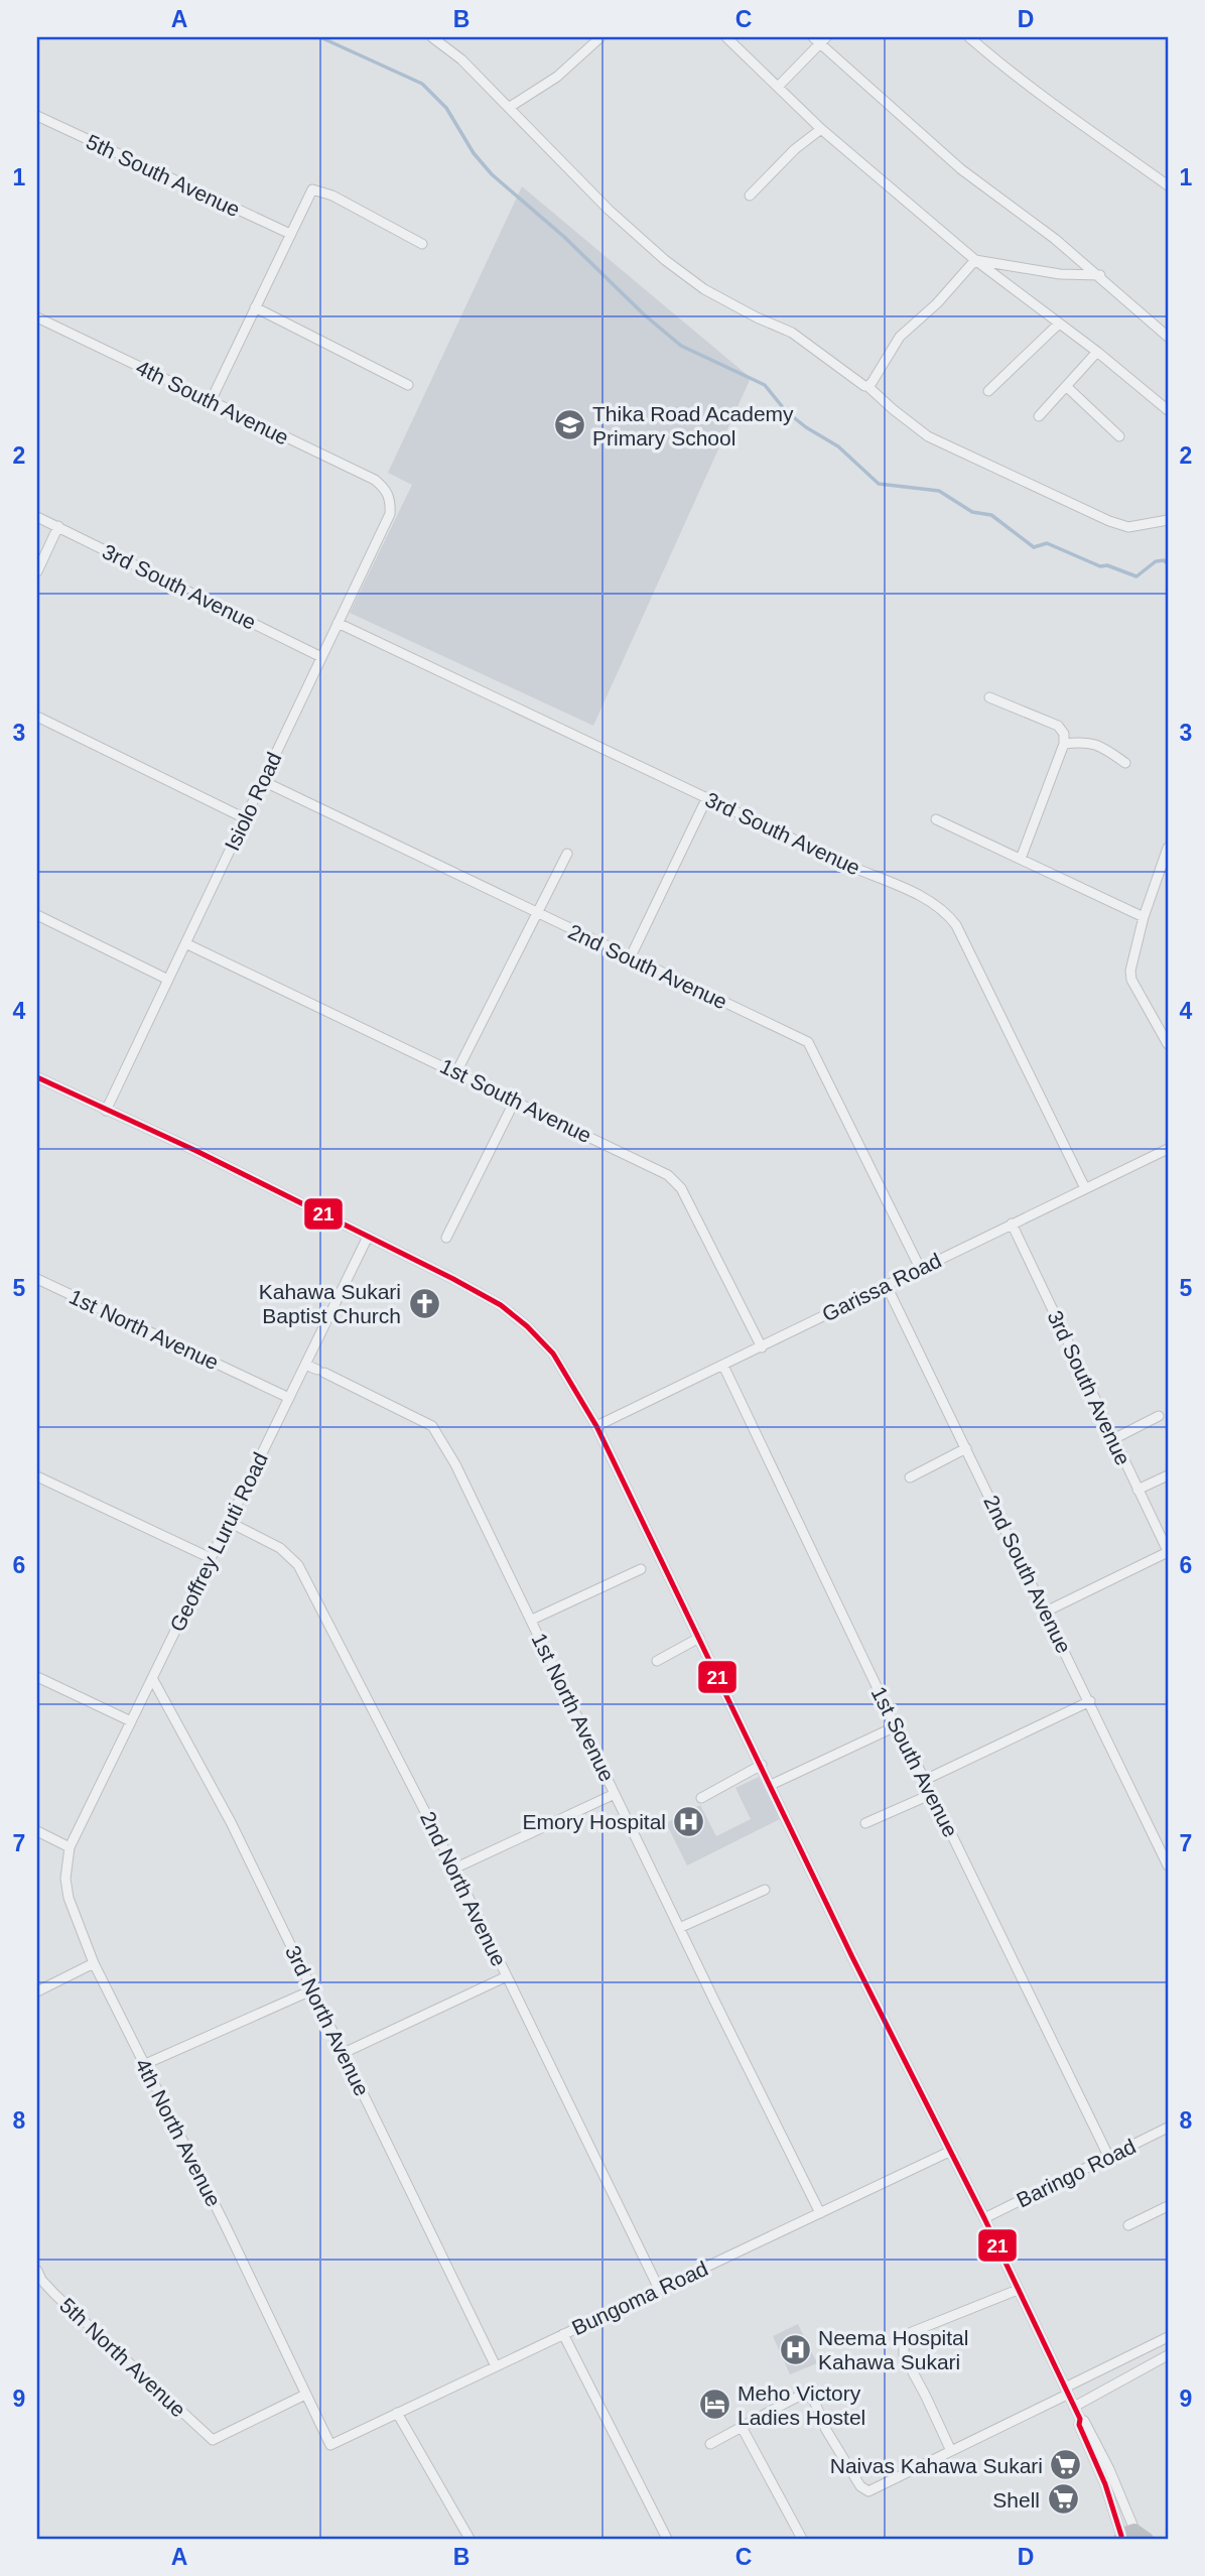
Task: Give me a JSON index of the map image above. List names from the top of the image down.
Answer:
{
  "streets": {
    "street": [
      "5th South Avenue",
      "4th South Avenue",
      "3rd South Avenue",
      "Isiolo Road",
      "2nd South Avenue",
      "1st South Avenue",
      "Garissa Road",
      "1st North Avenue",
      "Geoffrey Luruti Road",
      "2nd North Avenue",
      "3rd North Avenue",
      "4th North Avenue",
      "Baringo Road",
      "Bungoma Road",
      "5th North Avenue"
    ]
  },
  "crossings": [
    ["4th South Avenue", "Isiolo Road"],
    ["3rd South Avenue", "Isiolo Road"],
    ["3rd South Avenue", "Garissa Road"],
    ["Isiolo Road", "2nd South Avenue"],
    ["Isiolo Road", "1st South Avenue"],
    ["2nd South Avenue", "Garissa Road"],
    ["1st South Avenue", "Garissa Road"],
    ["1st South Avenue", "Baringo Road"],
    ["1st North Avenue", "Geoffrey Luruti Road"],
    ["1st North Avenue", "Bungoma Road"],
    ["Geoffrey Luruti Road", "2nd North Avenue"],
    ["Geoffrey Luruti Road", "3rd North Avenue"],
    ["Geoffrey Luruti Road", "4th North Avenue"],
    ["2nd North Avenue", "Bungoma Road"],
    ["3rd North Avenue", "Bungoma Road"],
    ["4th North Avenue", "Bungoma Road"],
    ["4th North Avenue", "5th North Avenue"]
  ],
  "places": {
    "school or university": ["Thika Road Academy Primary School"],
    "church": ["Kahawa Sukari Baptist Church"],
    "hospital": ["Emory Hospital", "Neema Hospital Kahawa Sukari"],
    "hotel": ["Meho Victory Ladies Hostel"],
    "supermarket": ["Naivas Kahawa Sukari", "Shell"]
  },
  "lines": ["transit line 21"],
  "grid": {
    "columns": [
      "A",
      "B",
      "C",
      "D"
    ],
    "rows": [
      "1",
      "2",
      "3",
      "4",
      "5",
      "6",
      "7",
      "8",
      "9"
    ]
  }
}
